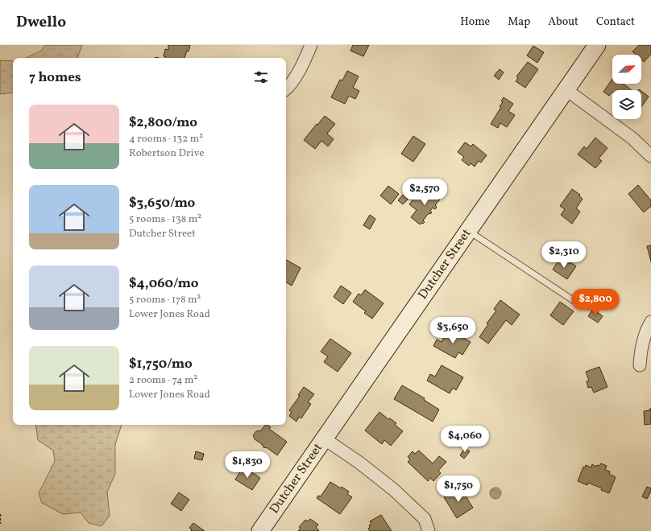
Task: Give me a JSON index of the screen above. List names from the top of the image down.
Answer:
{
  "streets": {
    "street": ["Dutcher Street"]
  },
  "north": "top right",
  "page": {
    "header": "Dwello",
    "nav": [
      "Home",
      "Map",
      "About",
      "Contact"
    ],
    "heading": "7 homes",
    "list": [
      {
        "name": "$2,800/mo",
        "note": "4 rooms · 132 m² · Robertson Drive"
      },
      {
        "name": "$3,650/mo",
        "note": "5 rooms · 138 m² · Dutcher Street"
      },
      {
        "name": "$4,060/mo",
        "note": "5 rooms · 178 m² · Lower Jones Road"
      },
      {
        "name": "$1,750/mo",
        "note": "2 rooms · 74 m² · Lower Jones Road"
      }
    ],
    "price": [
      "$2,570",
      "$2,310",
      "$2,800",
      "$3,650",
      "$4,060",
      "$1,830",
      "$1,750"
    ]
  }
}
